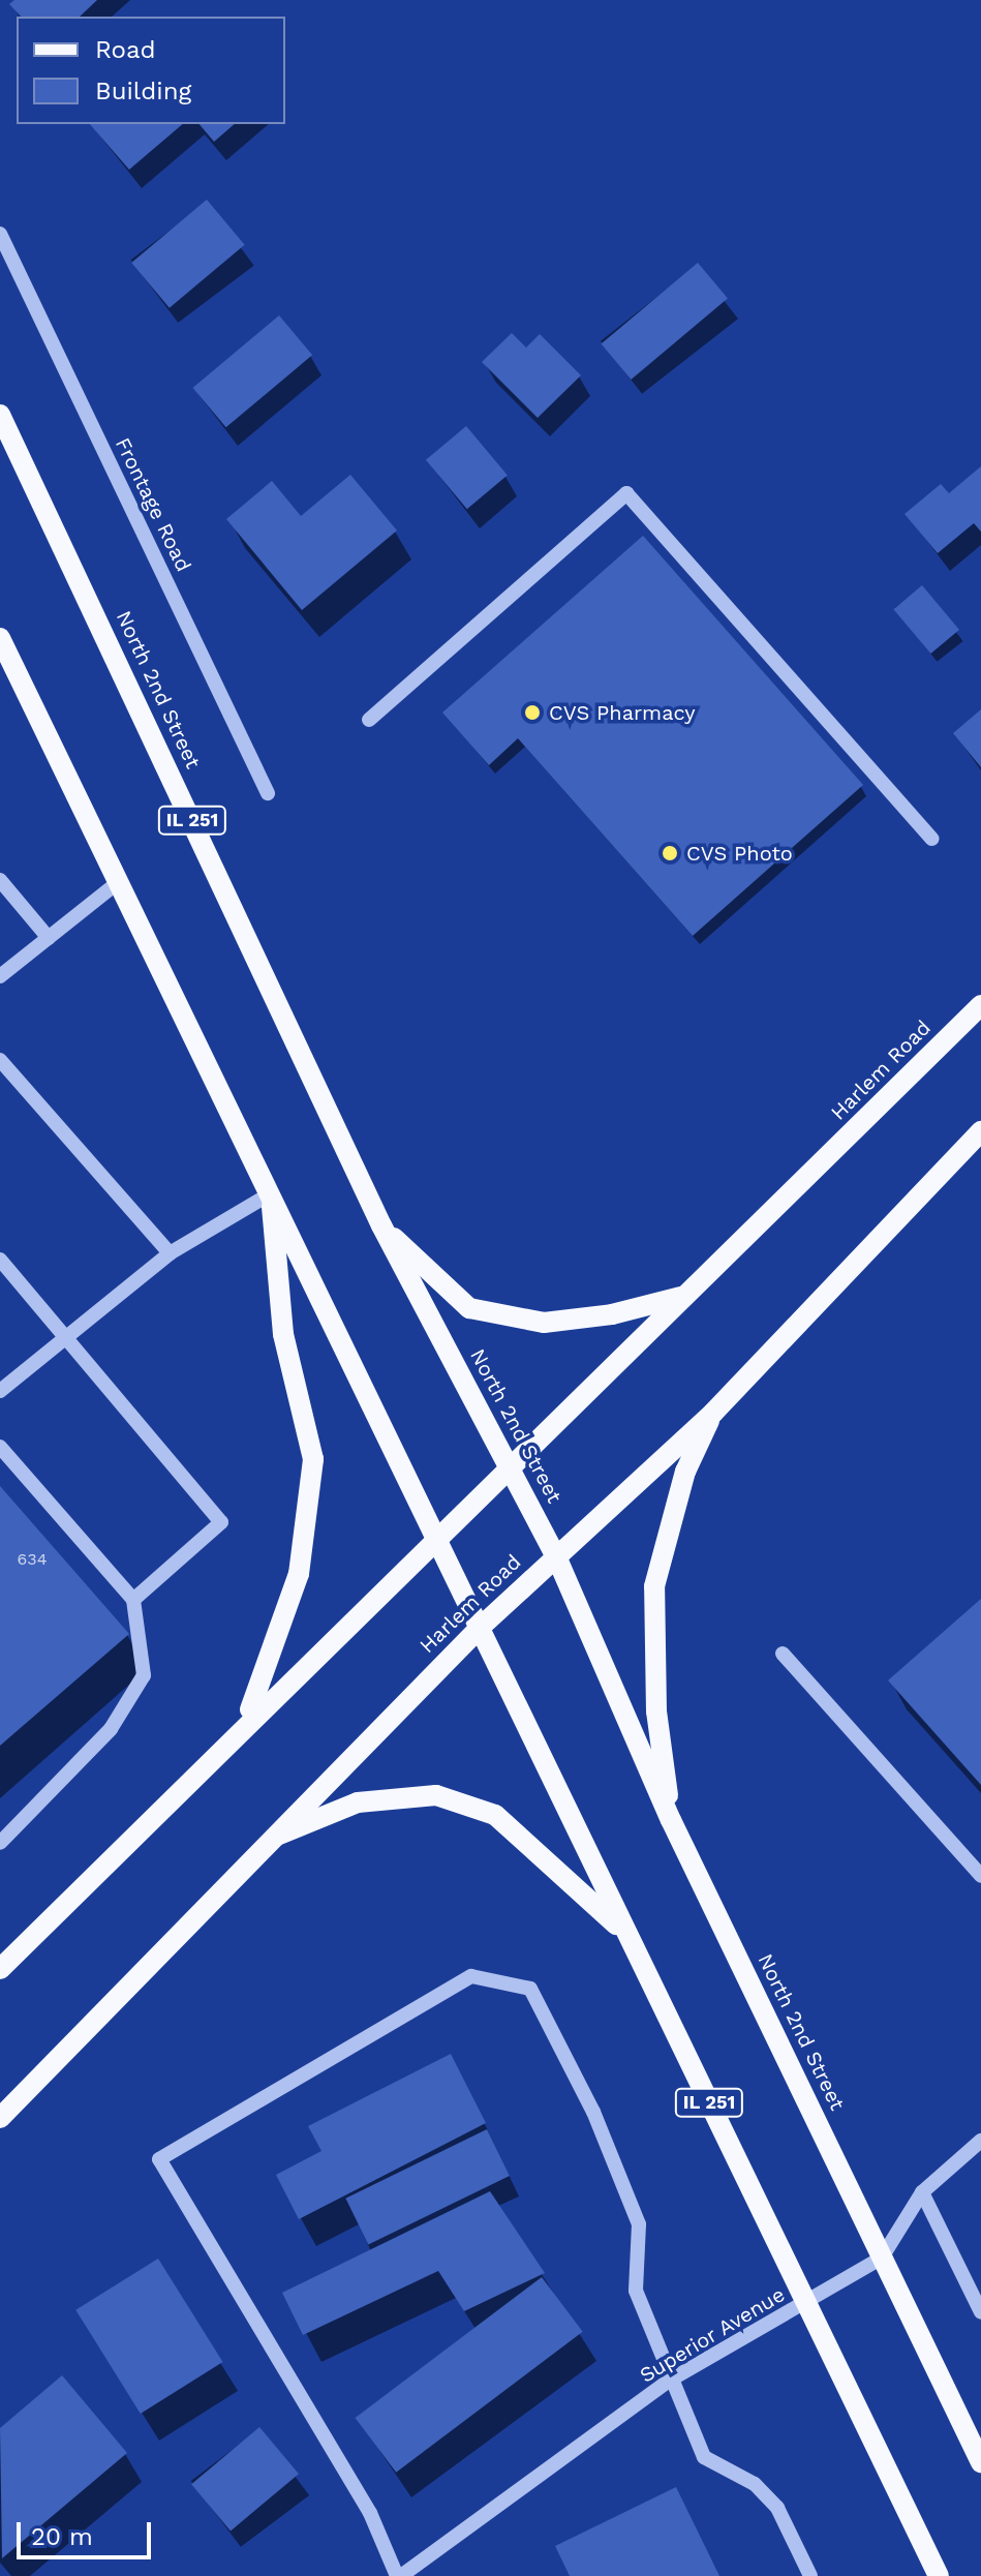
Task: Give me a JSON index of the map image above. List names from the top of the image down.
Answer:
{
  "streets": {
    "main road": ["North 2nd Street", "IL 251", "Harlem Road"],
    "street": ["Frontage Road", "Superior Avenue"]
  },
  "crossings": [
    ["North 2nd Street", "Harlem Road"],
    ["North 2nd Street", "Superior Avenue"],
    ["IL 251", "Harlem Road"],
    ["IL 251", "Superior Avenue"]
  ],
  "places": ["CVS Pharmacy", "CVS Photo"],
  "house_numbers": ["634"],
  "legend": ["Road", "Building"],
  "scale_bar": "20 m"
}
